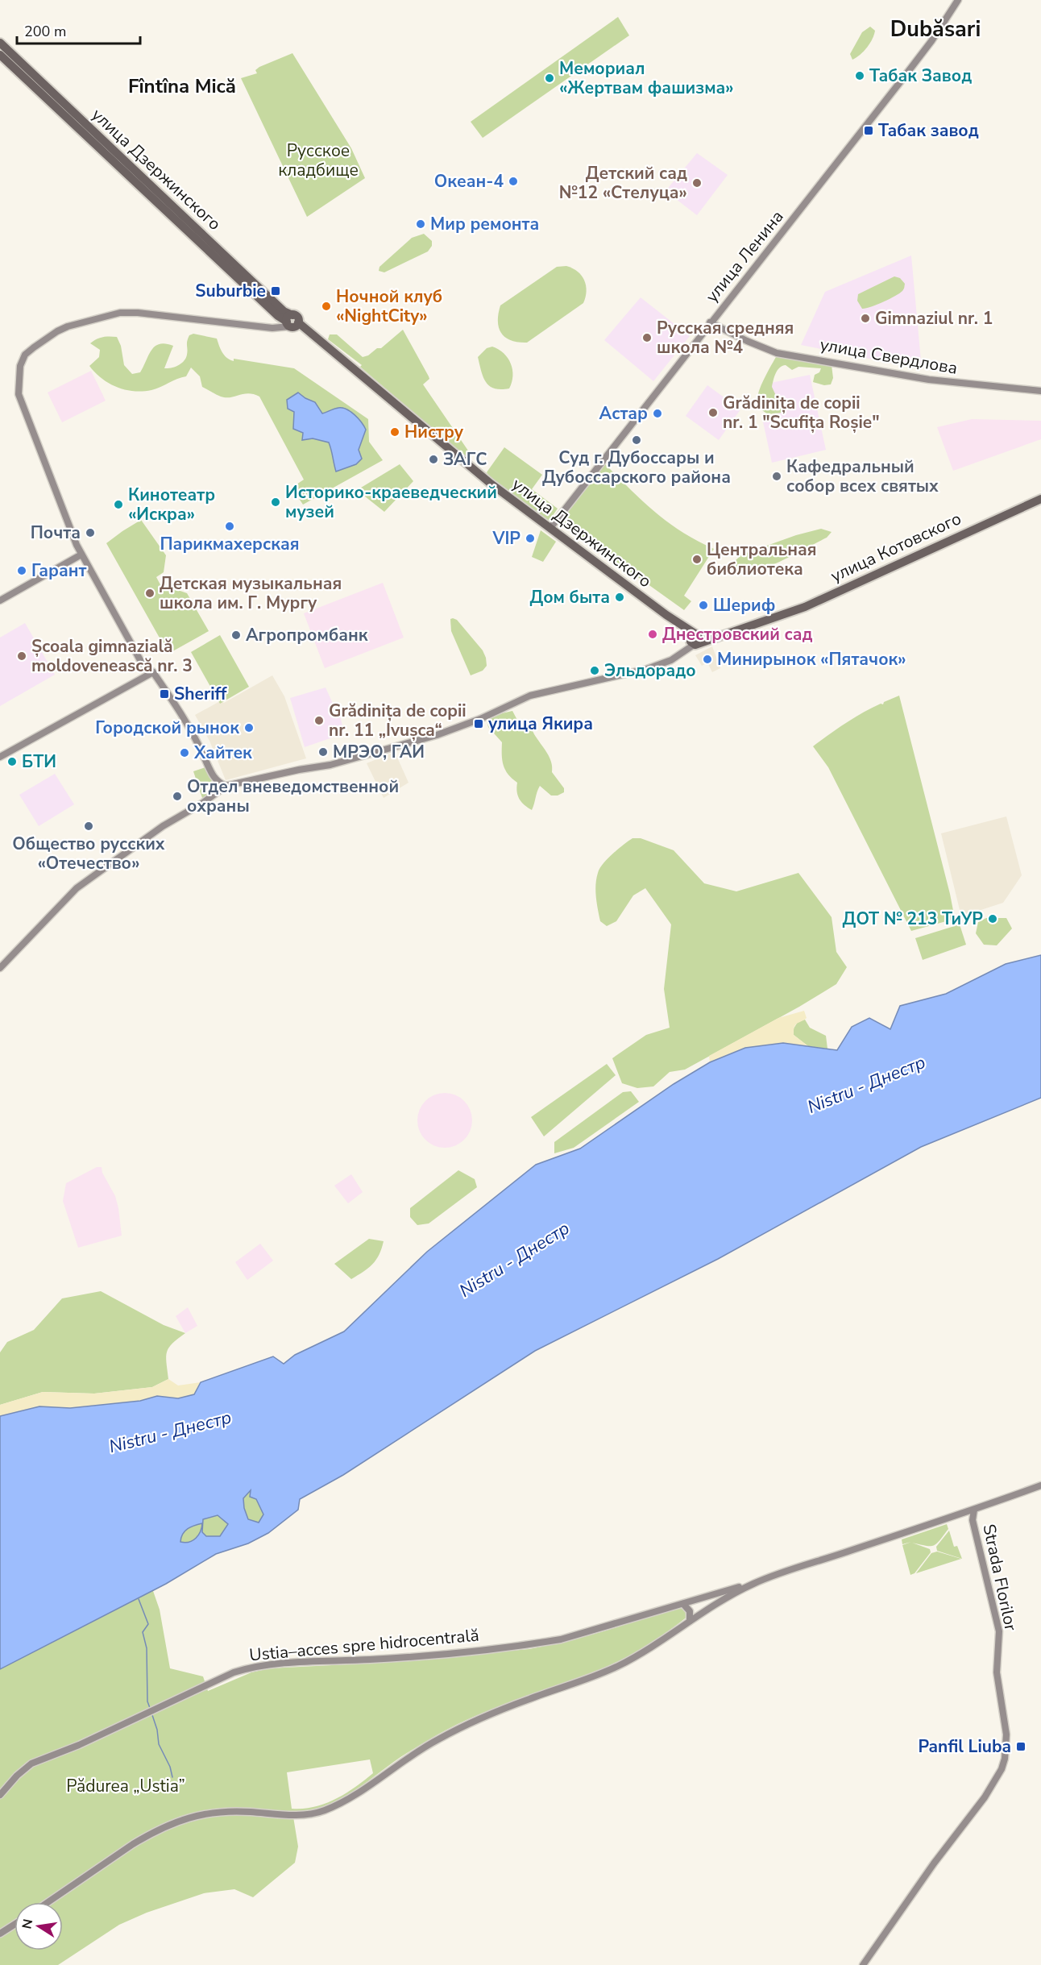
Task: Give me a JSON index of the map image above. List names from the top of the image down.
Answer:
{
  "streets": {
    "highway": ["улица Дзержинского", "улица Котовского"],
    "street": [
      "улица Ленина",
      "улица Свердлова",
      "Strada Florilor",
      "Ustia–acces spre hidrocentrală"
    ]
  },
  "crossings": [
    ["улица Дзержинского", "улица Ленина"],
    ["улица Дзержинского", "улица Котовского"],
    ["улица Ленина", "улица Свердлова"]
  ],
  "districts": ["Dubăsari", "Fîntîna Mică"],
  "water": ["Nistru - Днестр"],
  "parks": ["Русское кладбище", "Pădurea „Ustia”"],
  "places": {
    "other": [
      "Табак Завод",
      "Мемориал «Жертвам фашизма»",
      "Океан-4",
      "Детский сад №12 «Стелуца»",
      "Мир ремонта",
      "Ночной клуб «NightCity»",
      "Gimnaziul nr. 1",
      "Русская средняя школа №4",
      "Grădinița de copii nr. 1 \"Scufița Roșie\"",
      "Астар",
      "Нистру",
      "Суд г. Дубоссары и Дубоссарского района",
      "ЗАГС",
      "Кафедральный собор всех святых",
      "Историко-краеведческий музей",
      "Кинотеатр «Искра»",
      "Парикмахерская",
      "Почта",
      "VIP",
      "Центральная библиотека",
      "Гарант",
      "Детская музыкальная школа им. Г. Мургу",
      "Дом быта",
      "Шериф",
      "Днестровский сад",
      "Агропромбанк",
      "Școala gimnazială moldovenească nr. 3",
      "Минирынок «Пятачок»",
      "Эльдорадо",
      "Grădinița de copii nr. 11 „Ivușca“",
      "Городской рынок",
      "МРЭО, ГАИ",
      "Хайтек",
      "БТИ",
      "Отдел вневедомственной охраны",
      "Общество русских «Отечество»",
      "ДОТ № 213 ТиУР"
    ],
    "transit": [
      "Табак завод",
      "Suburbie",
      "Sheriff",
      "улица Якира",
      "Panfil Liuba"
    ]
  },
  "scale_bar": "200 m",
  "north": "left"
}
